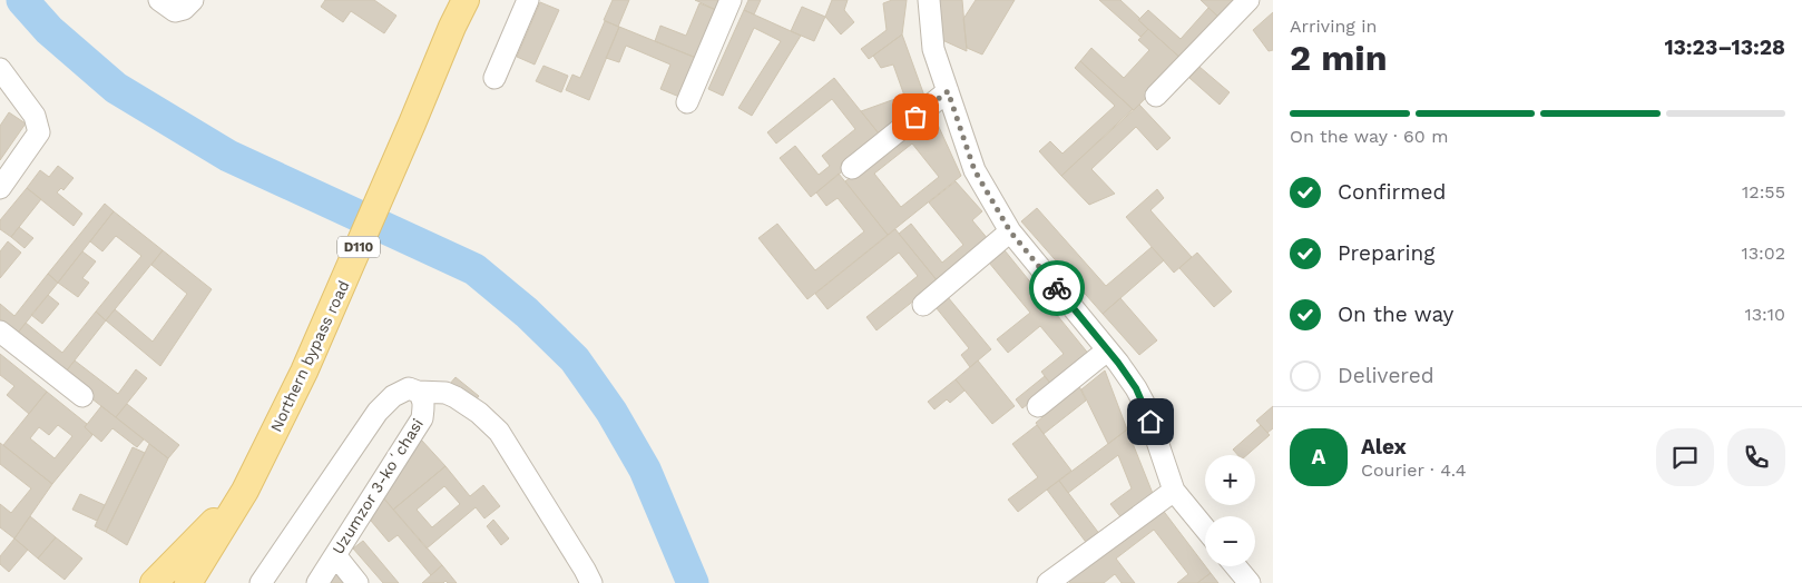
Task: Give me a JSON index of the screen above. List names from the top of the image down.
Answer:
{
  "streets": {
    "main road": ["D110", "Northern bypass road"],
    "street": ["Uzumzor 3-koʻchasi"]
  },
  "page": {
    "heading": ["2 min", "Arriving in", "13:23–13:28"],
    "panel": ["Alex", "Courier · 4.4"],
    "bar": "On the way · 60 m",
    "list": [
      ["Confirmed", "12:55"],
      ["Preparing", "13:02"],
      ["On the way", "13:10"],
      "Delivered"
    ],
    "round": "A",
    "map_buttons": ["+", "−"]
  }
}
